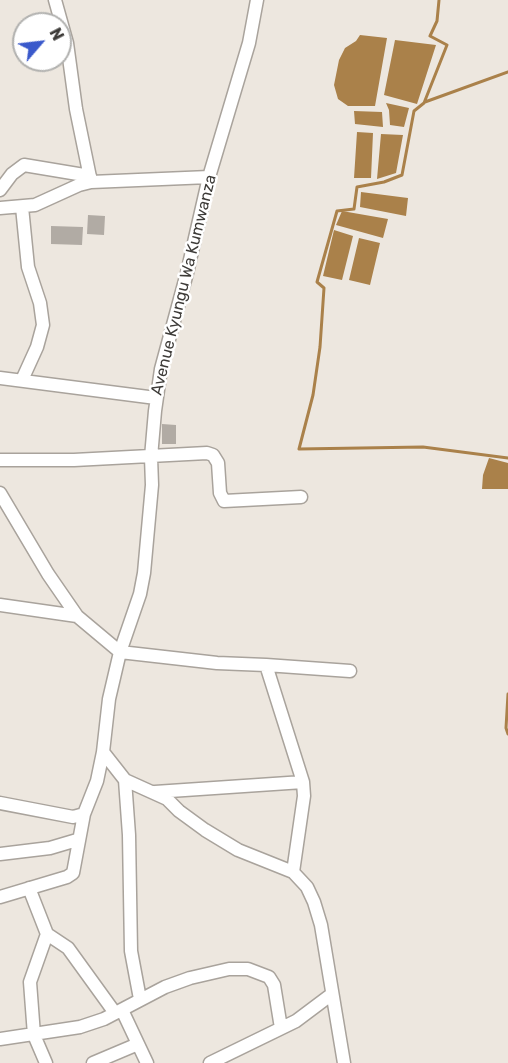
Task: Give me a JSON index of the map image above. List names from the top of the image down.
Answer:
{
  "streets": {
    "street": ["Avenue Kyungu Wa Kumwanza"]
  },
  "north": "top right"
}
